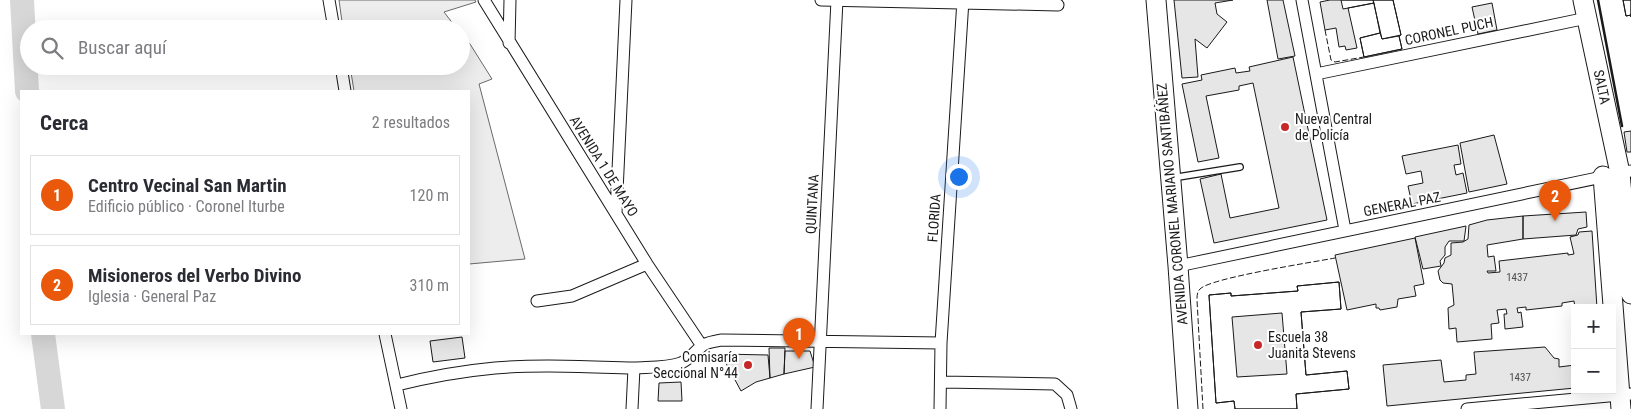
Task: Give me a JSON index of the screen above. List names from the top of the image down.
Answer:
{
  "streets": {
    "main road": ["SALTA", "AVENIDA CORONEL MARIANO SANTIBÁÑEZ"],
    "street": [
      "CORONEL PUCH",
      "AVENIDA 1 DE MAYO",
      "QUINTANA",
      "GENERAL PAZ",
      "FLORIDA"
    ]
  },
  "crossings": [
    ["CORONEL PUCH", "SALTA"],
    ["SALTA", "GENERAL PAZ"],
    ["AVENIDA CORONEL MARIANO SANTIBÁÑEZ", "GENERAL PAZ"]
  ],
  "places": ["Nueva Central de Policía", "Escuela 38 Juanita Stevens", "Comisaría Seccional N°44"],
  "house_numbers": ["1437", "1437"],
  "page": {
    "search": "Buscar aquí",
    "heading": ["Cerca", "2 resultados"],
    "list": [
      {
        "mark": "1",
        "name": "Centro Vecinal San Martin",
        "note": "Edificio público · Coronel Iturbe",
        "value": "120 m"
      },
      {
        "mark": "2",
        "name": "Misioneros del Verbo Divino",
        "note": "Iglesia · General Paz",
        "value": "310 m"
      }
    ],
    "pins": ["2", "1"],
    "map_buttons": ["+", "−"]
  }
}
